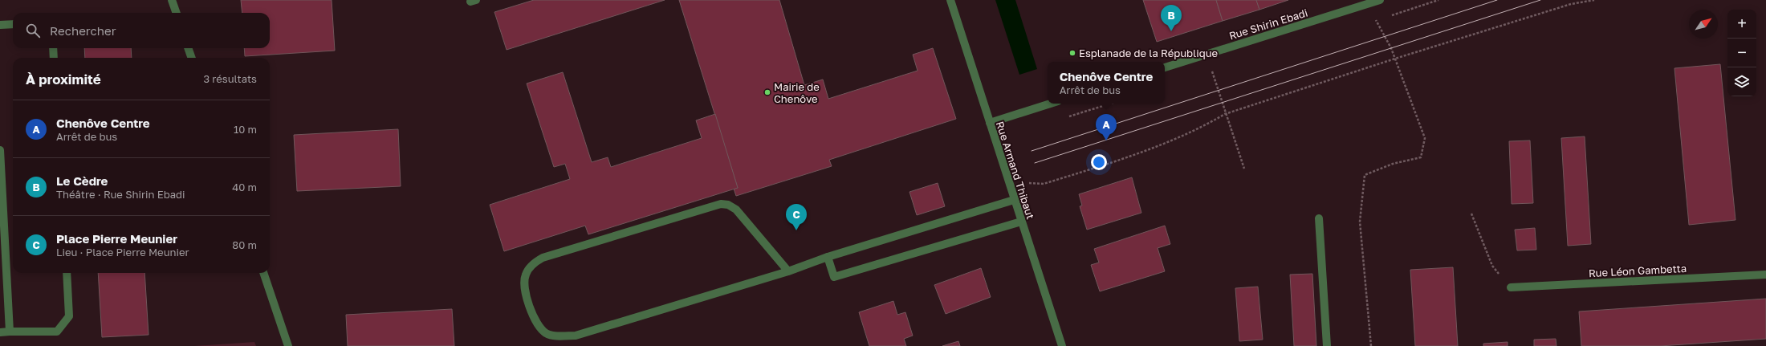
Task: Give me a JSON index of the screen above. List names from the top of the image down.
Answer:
{
  "streets": {
    "street": ["Rue Shirin Ebadi", "Rue Armand Thibaut", "Rue Léon Gambetta"]
  },
  "places": ["Esplanade de la République", "Mairie de Chenôve"],
  "north": "top right",
  "page": {
    "pins": ["B", "A", "C"],
    "map_buttons": ["+", "−"],
    "search": "Rechercher",
    "heading": ["À proximité", "3 résultats"],
    "popup": ["Chenôve Centre", "Arrêt de bus"],
    "list": [
      {
        "mark": "A",
        "name": "Chenôve Centre",
        "note": "Arrêt de bus",
        "value": "10 m"
      },
      {
        "mark": "B",
        "name": "Le Cèdre",
        "note": "Théâtre · Rue Shirin Ebadi",
        "value": "40 m"
      },
      {
        "mark": "C",
        "name": "Place Pierre Meunier",
        "note": "Lieu · Place Pierre Meunier",
        "value": "80 m"
      }
    ]
  }
}
